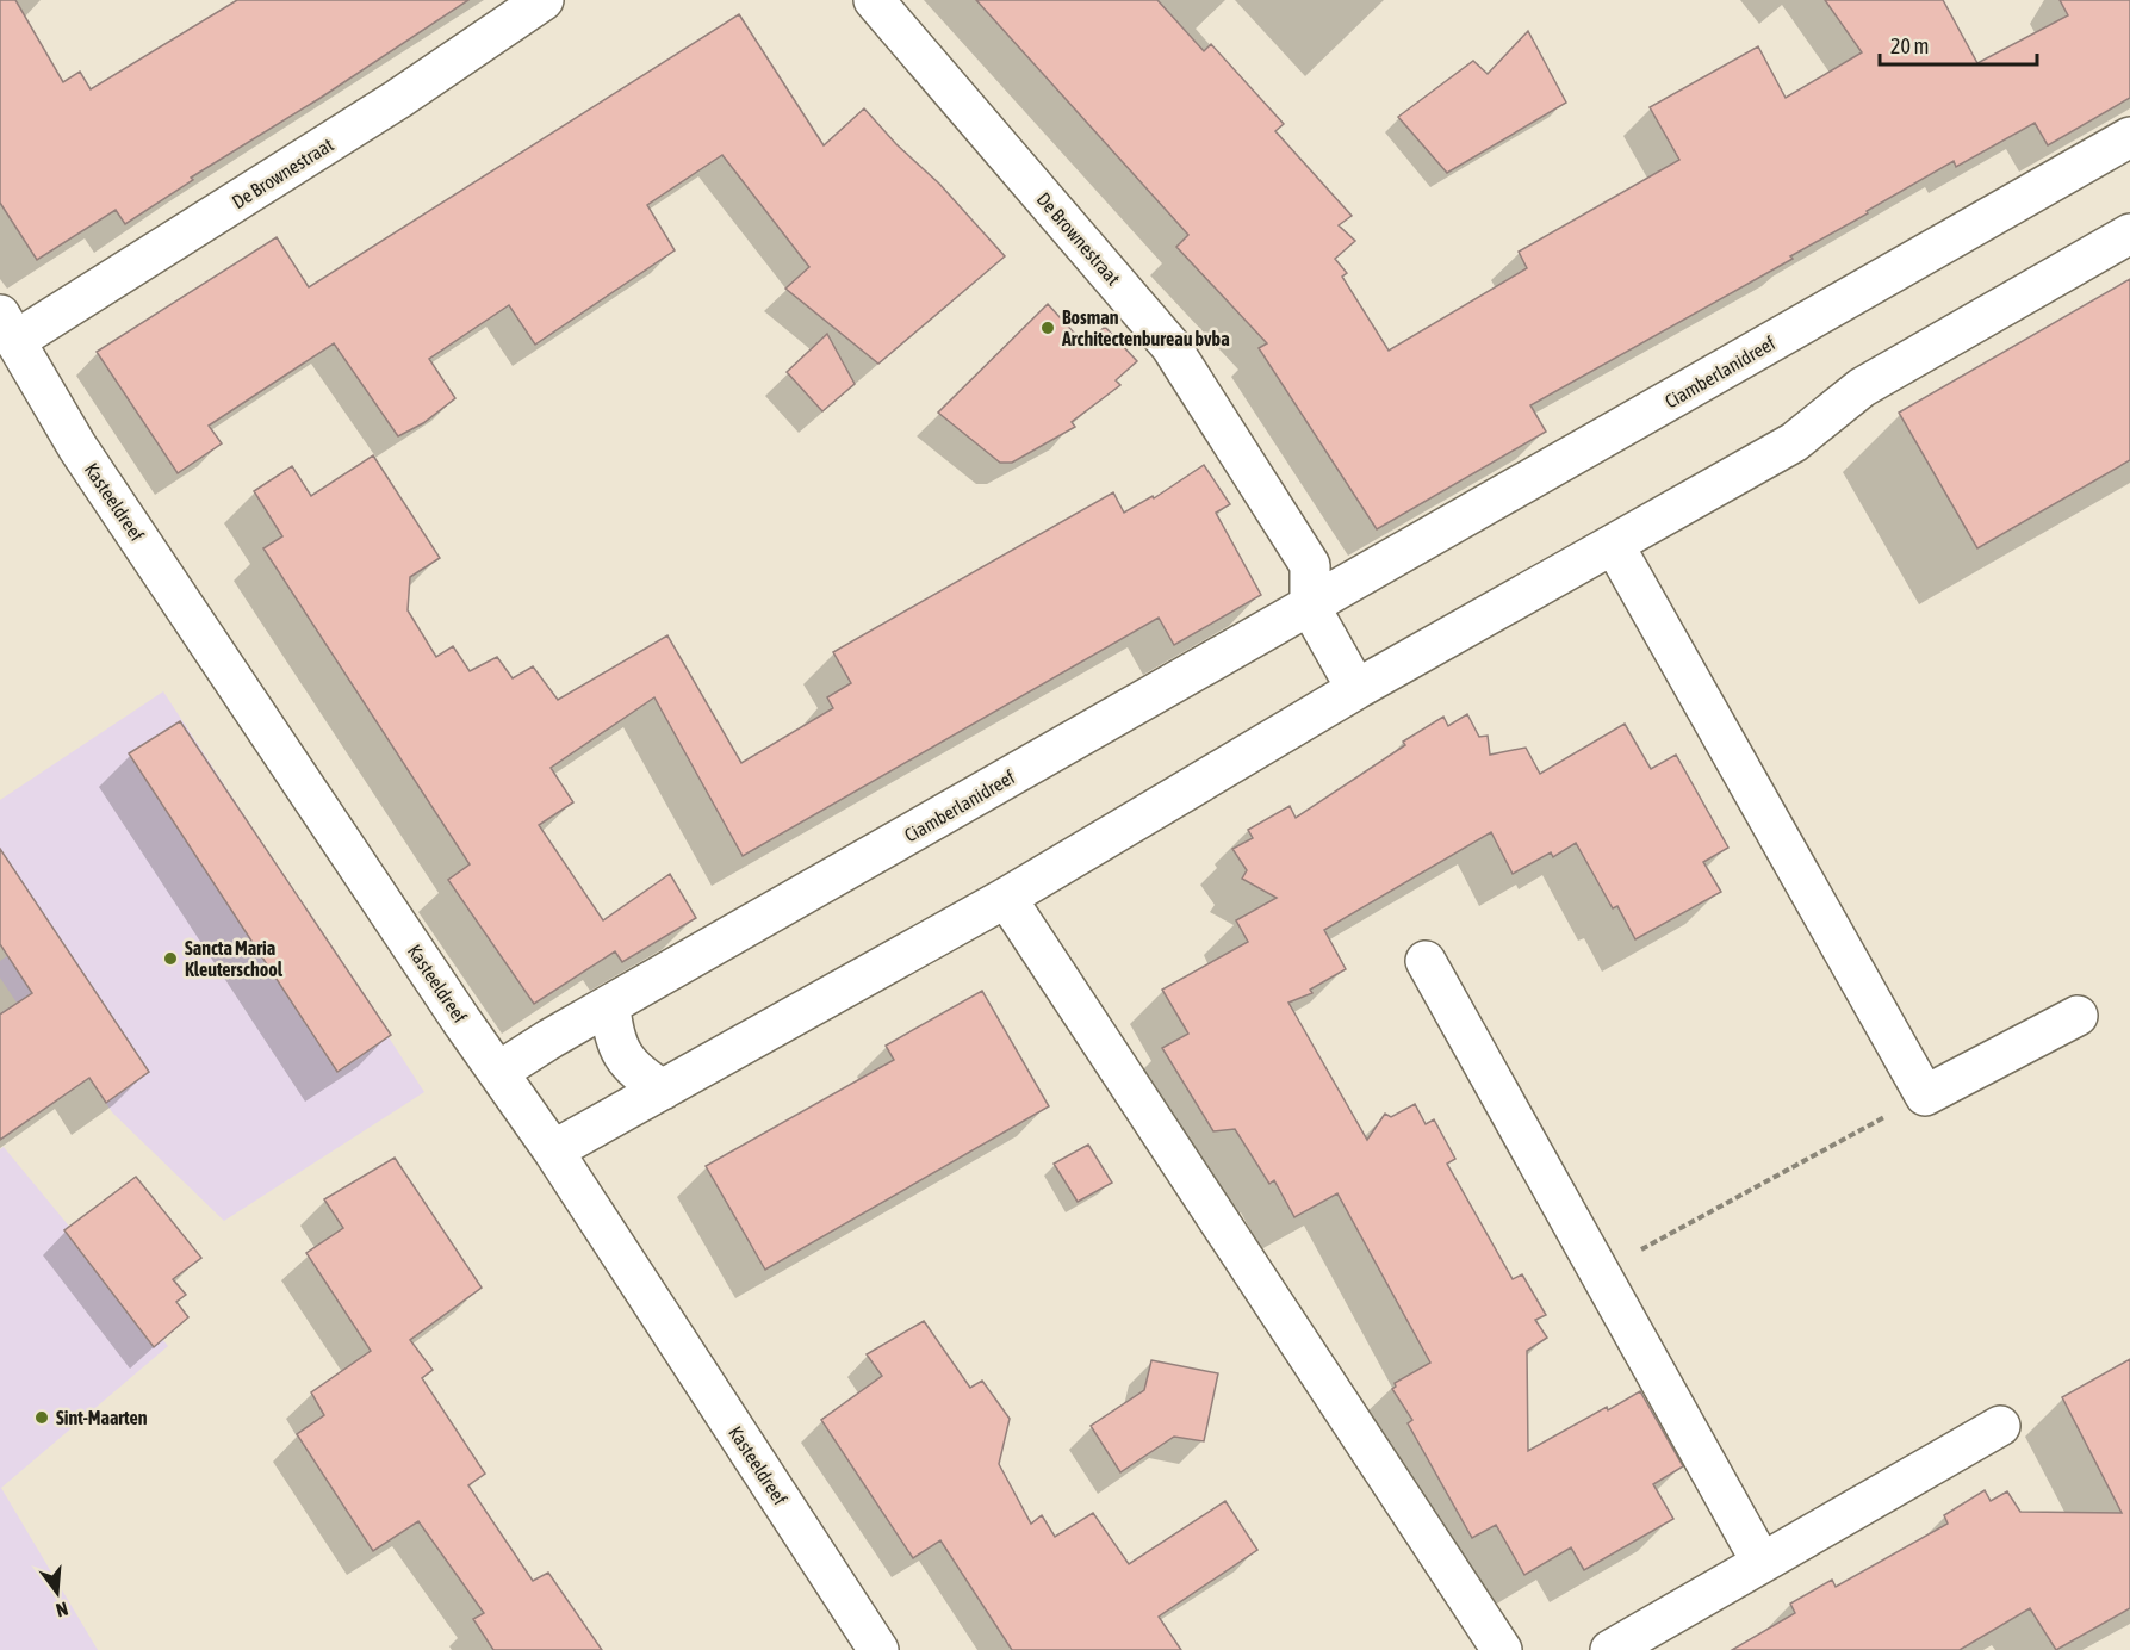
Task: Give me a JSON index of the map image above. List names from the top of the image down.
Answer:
{
  "streets": {
    "street": ["De Brownestraat", "Ciamberlanidreef", "Kasteeldreef"]
  },
  "crossings": [
    ["De Brownestraat", "Ciamberlanidreef"],
    ["De Brownestraat", "Kasteeldreef"],
    ["Ciamberlanidreef", "Kasteeldreef"]
  ],
  "places": ["Bosman Architectenbureau bvba", "Sancta Maria Kleuterschool", "Sint-Maarten"],
  "scale_bar": "20 m",
  "north": "bottom"
}
